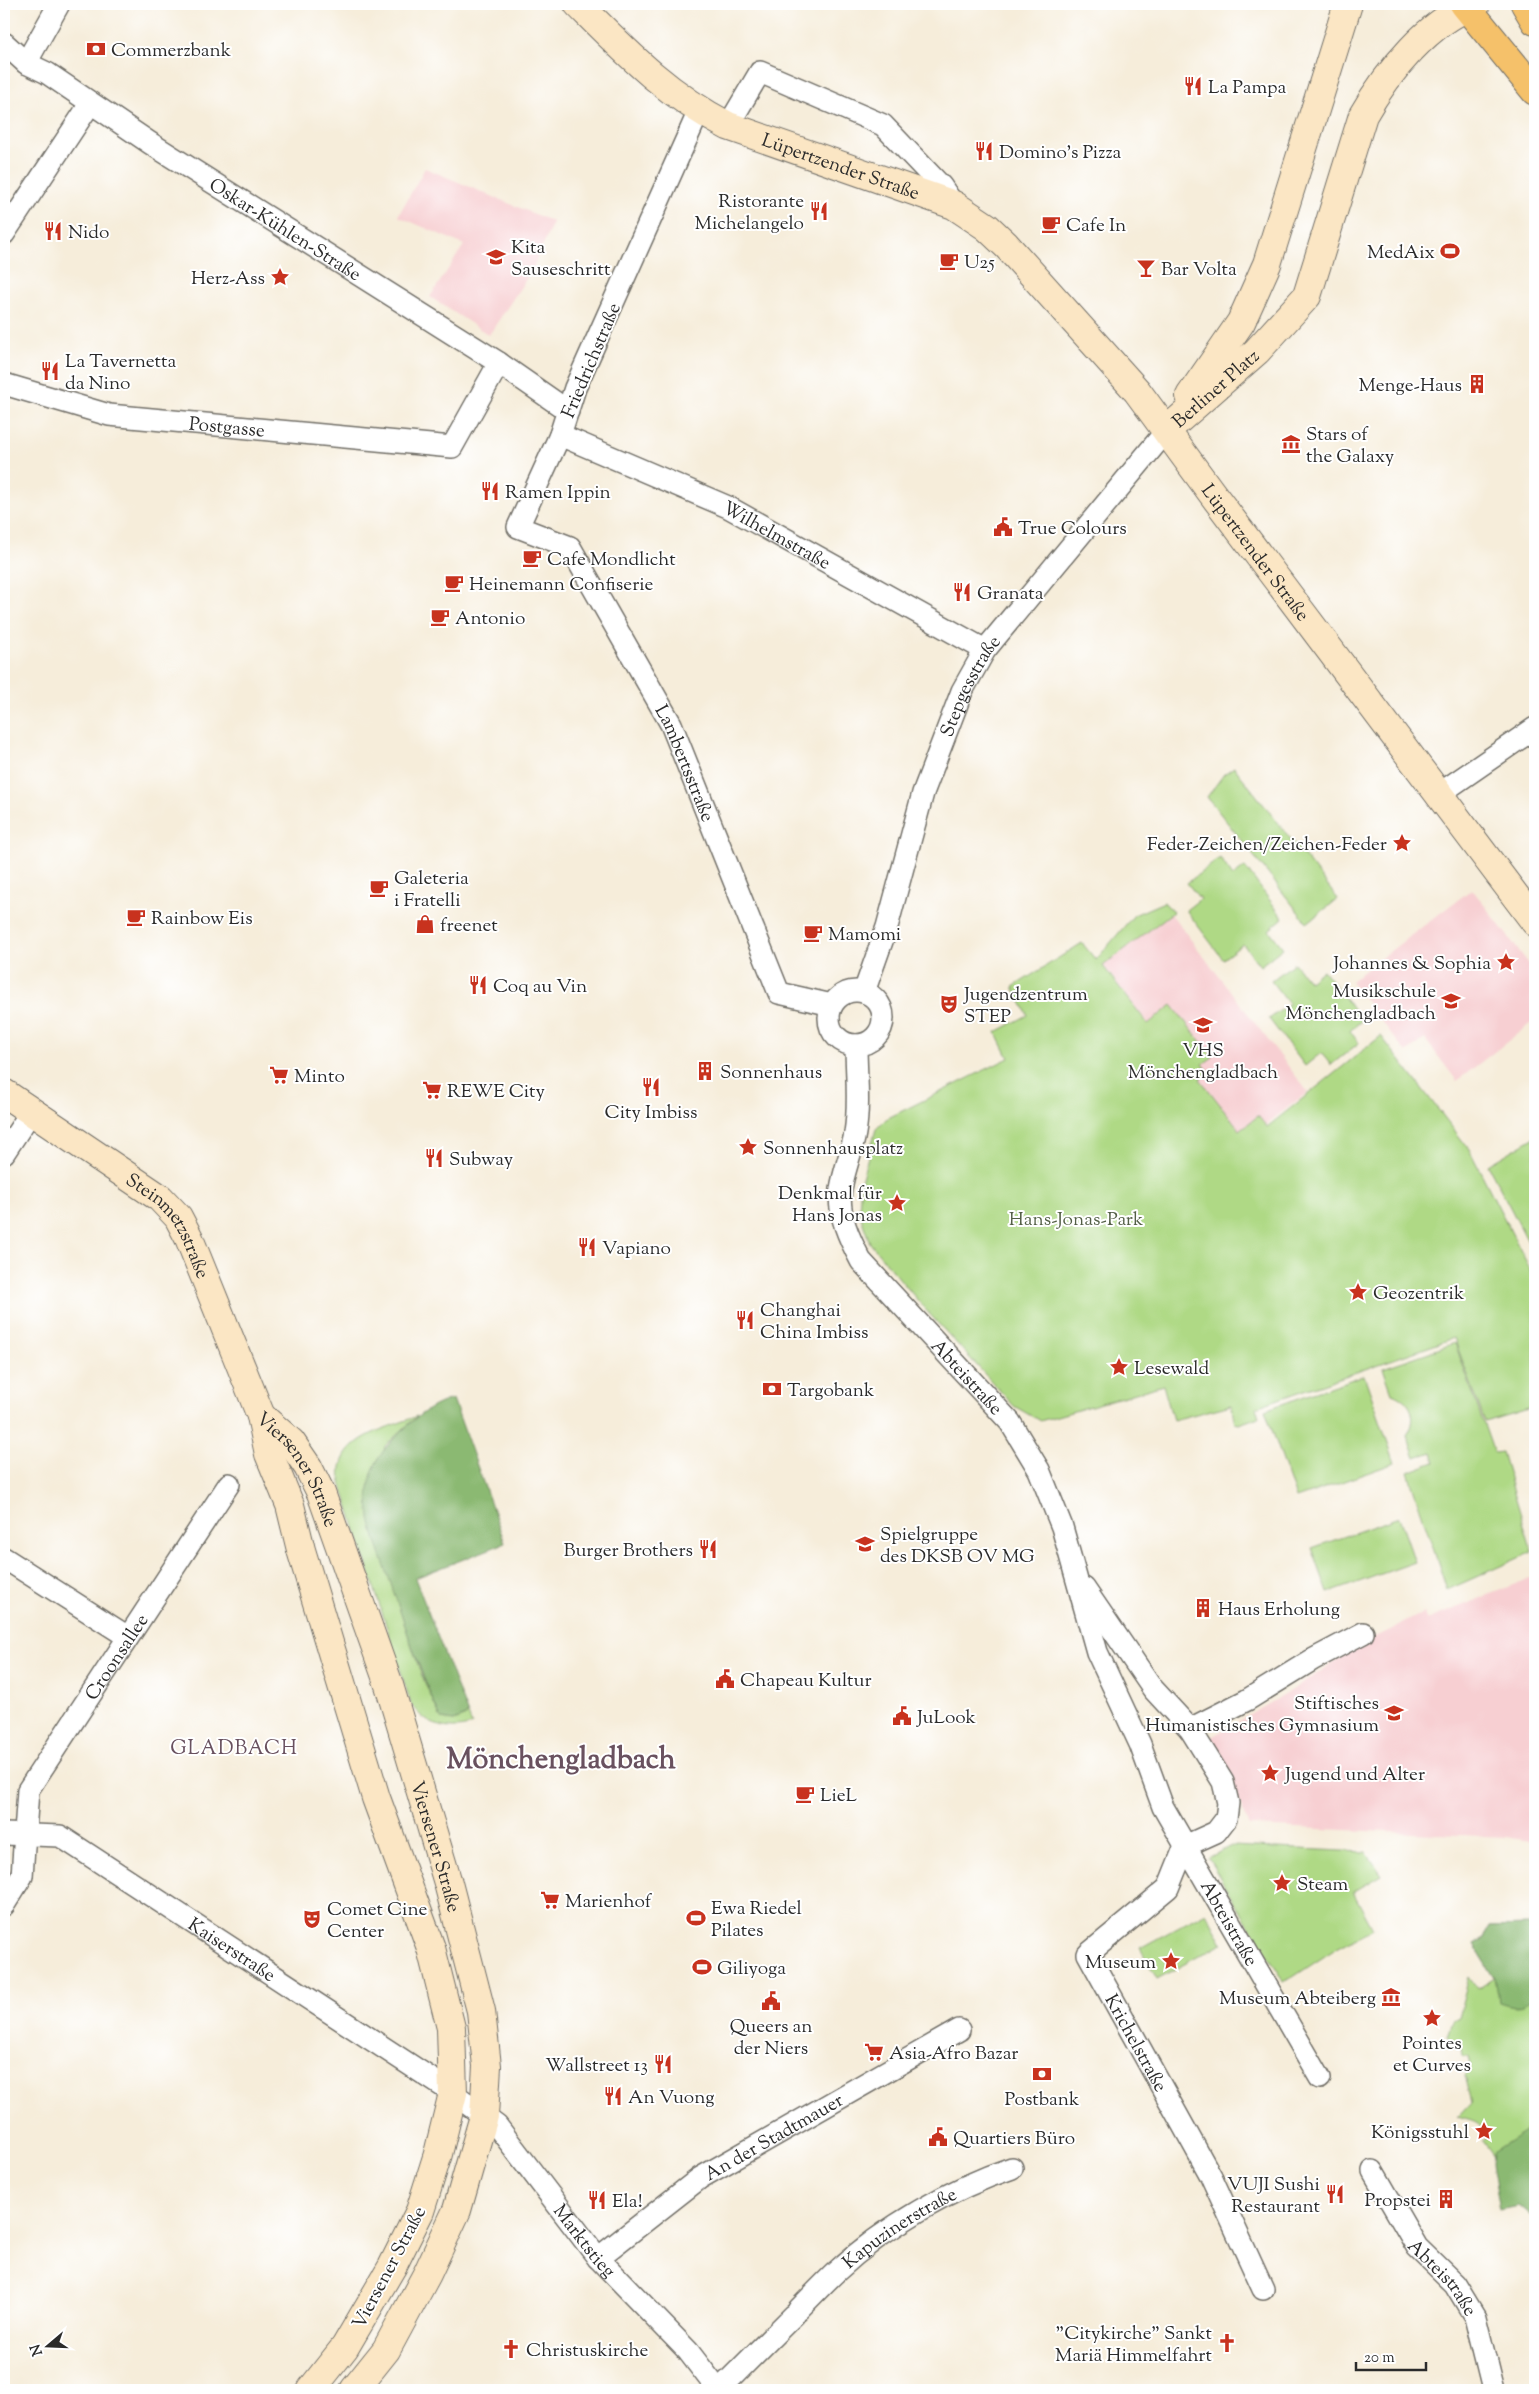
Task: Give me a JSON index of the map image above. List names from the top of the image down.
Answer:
{
  "streets": {
    "main road": [
      "Lüpertzender Straße",
      "Berliner Platz",
      "Steinmetzstraße",
      "Viersener Straße"
    ],
    "street": [
      "Oskar-Kühlen-Straße",
      "Friedrichstraße",
      "Postgasse",
      "Wilhelmstraße",
      "Stepgesstraße",
      "Lambertsstraße",
      "Abteistraße",
      "Croonsallee",
      "Kaiserstraße",
      "Krichelstraße",
      "An der Stadtmauer",
      "Kapuzinerstraße",
      "Marktstieg"
    ]
  },
  "crossings": [
    ["Lüpertzender Straße", "Friedrichstraße"],
    ["Lüpertzender Straße", "Berliner Platz"],
    ["Lüpertzender Straße", "Stepgesstraße"],
    ["Oskar-Kühlen-Straße", "Friedrichstraße"],
    ["Oskar-Kühlen-Straße", "Postgasse"],
    ["Friedrichstraße", "Wilhelmstraße"],
    ["Friedrichstraße", "Lambertsstraße"],
    ["Berliner Platz", "Stepgesstraße"],
    ["Wilhelmstraße", "Stepgesstraße"],
    ["Stepgesstraße", "Lambertsstraße"],
    ["Stepgesstraße", "Abteistraße"],
    ["Lambertsstraße", "Abteistraße"],
    ["Steinmetzstraße", "Viersener Straße"],
    ["Abteistraße", "Krichelstraße"],
    ["Viersener Straße", "Kaiserstraße"],
    ["Viersener Straße", "Marktstieg"],
    ["Croonsallee", "Kaiserstraße"],
    ["Kaiserstraße", "Marktstieg"],
    ["An der Stadtmauer", "Marktstieg"],
    ["Kapuzinerstraße", "Marktstieg"]
  ],
  "districts": ["GLADBACH", "Mönchengladbach"],
  "parks": ["Hans-Jonas-Park"],
  "places": {
    "bank": ["Commerzbank", "Targobank", "Postbank"],
    "restaurant": [
      "La Pampa",
      "Domino's Pizza",
      "Ristorante Michelangelo",
      "Nido",
      "La Tavernetta da Nino",
      "Ramen Ippin",
      "Granata",
      "Coq au Vin",
      "City Imbiss",
      "Subway",
      "Vapiano",
      "Changhai China Imbiss",
      "Burger Brothers",
      "Wallstreet 13",
      "An Vuong",
      "VUJI Sushi Restaurant",
      "Ela!"
    ],
    "cafe": [
      "Cafe In",
      "U25",
      "Cafe Mondlicht",
      "Heinemann Confiserie",
      "Antonio",
      "Galeteria i Fratelli",
      "Rainbow Eis",
      "Mamomi",
      "LieL"
    ],
    "sports": ["MedAix", "Ewa Riedel Pilates", "Giliyoga"],
    "school or university": [
      "Kita Sauseschritt",
      "Musikschule Mönchengladbach",
      "VHS Mönchengladbach",
      "Spielgruppe des DKSB OV MG",
      "Stiftisches Humanistisches Gymnasium"
    ],
    "bar": ["Bar Volta"],
    "place": [
      "Herz-Ass",
      "Feder-Zeichen/Zeichen-Feder",
      "Johannes & Sophia",
      "Sonnenhausplatz",
      "Denkmal für Hans Jonas",
      "Geozentrik",
      "Lesewald",
      "Jugend und Alter",
      "Steam",
      "Museum",
      "Pointes et Curves",
      "Königsstuhl"
    ],
    "building": [
      "Menge-Haus",
      "Sonnenhaus",
      "Haus Erholung",
      "Propstei"
    ],
    "museum": ["Stars of the Galaxy", "Museum Abteiberg"],
    "public building": [
      "True Colours",
      "Chapeau Kultur",
      "JuLook",
      "Queers an der Niers",
      "Quartiers Büro"
    ],
    "shop": ["freenet"],
    "theatre": ["Jugendzentrum STEP", "Comet Cine Center"],
    "supermarket": [
      "Minto",
      "REWE City",
      "Marienhof",
      "Asia-Afro Bazar"
    ],
    "church": ["\"Citykirche\" Sankt Mariä Himmelfahrt", "Christuskirche"]
  },
  "scale_bar": "20 m",
  "north": "left"
}
